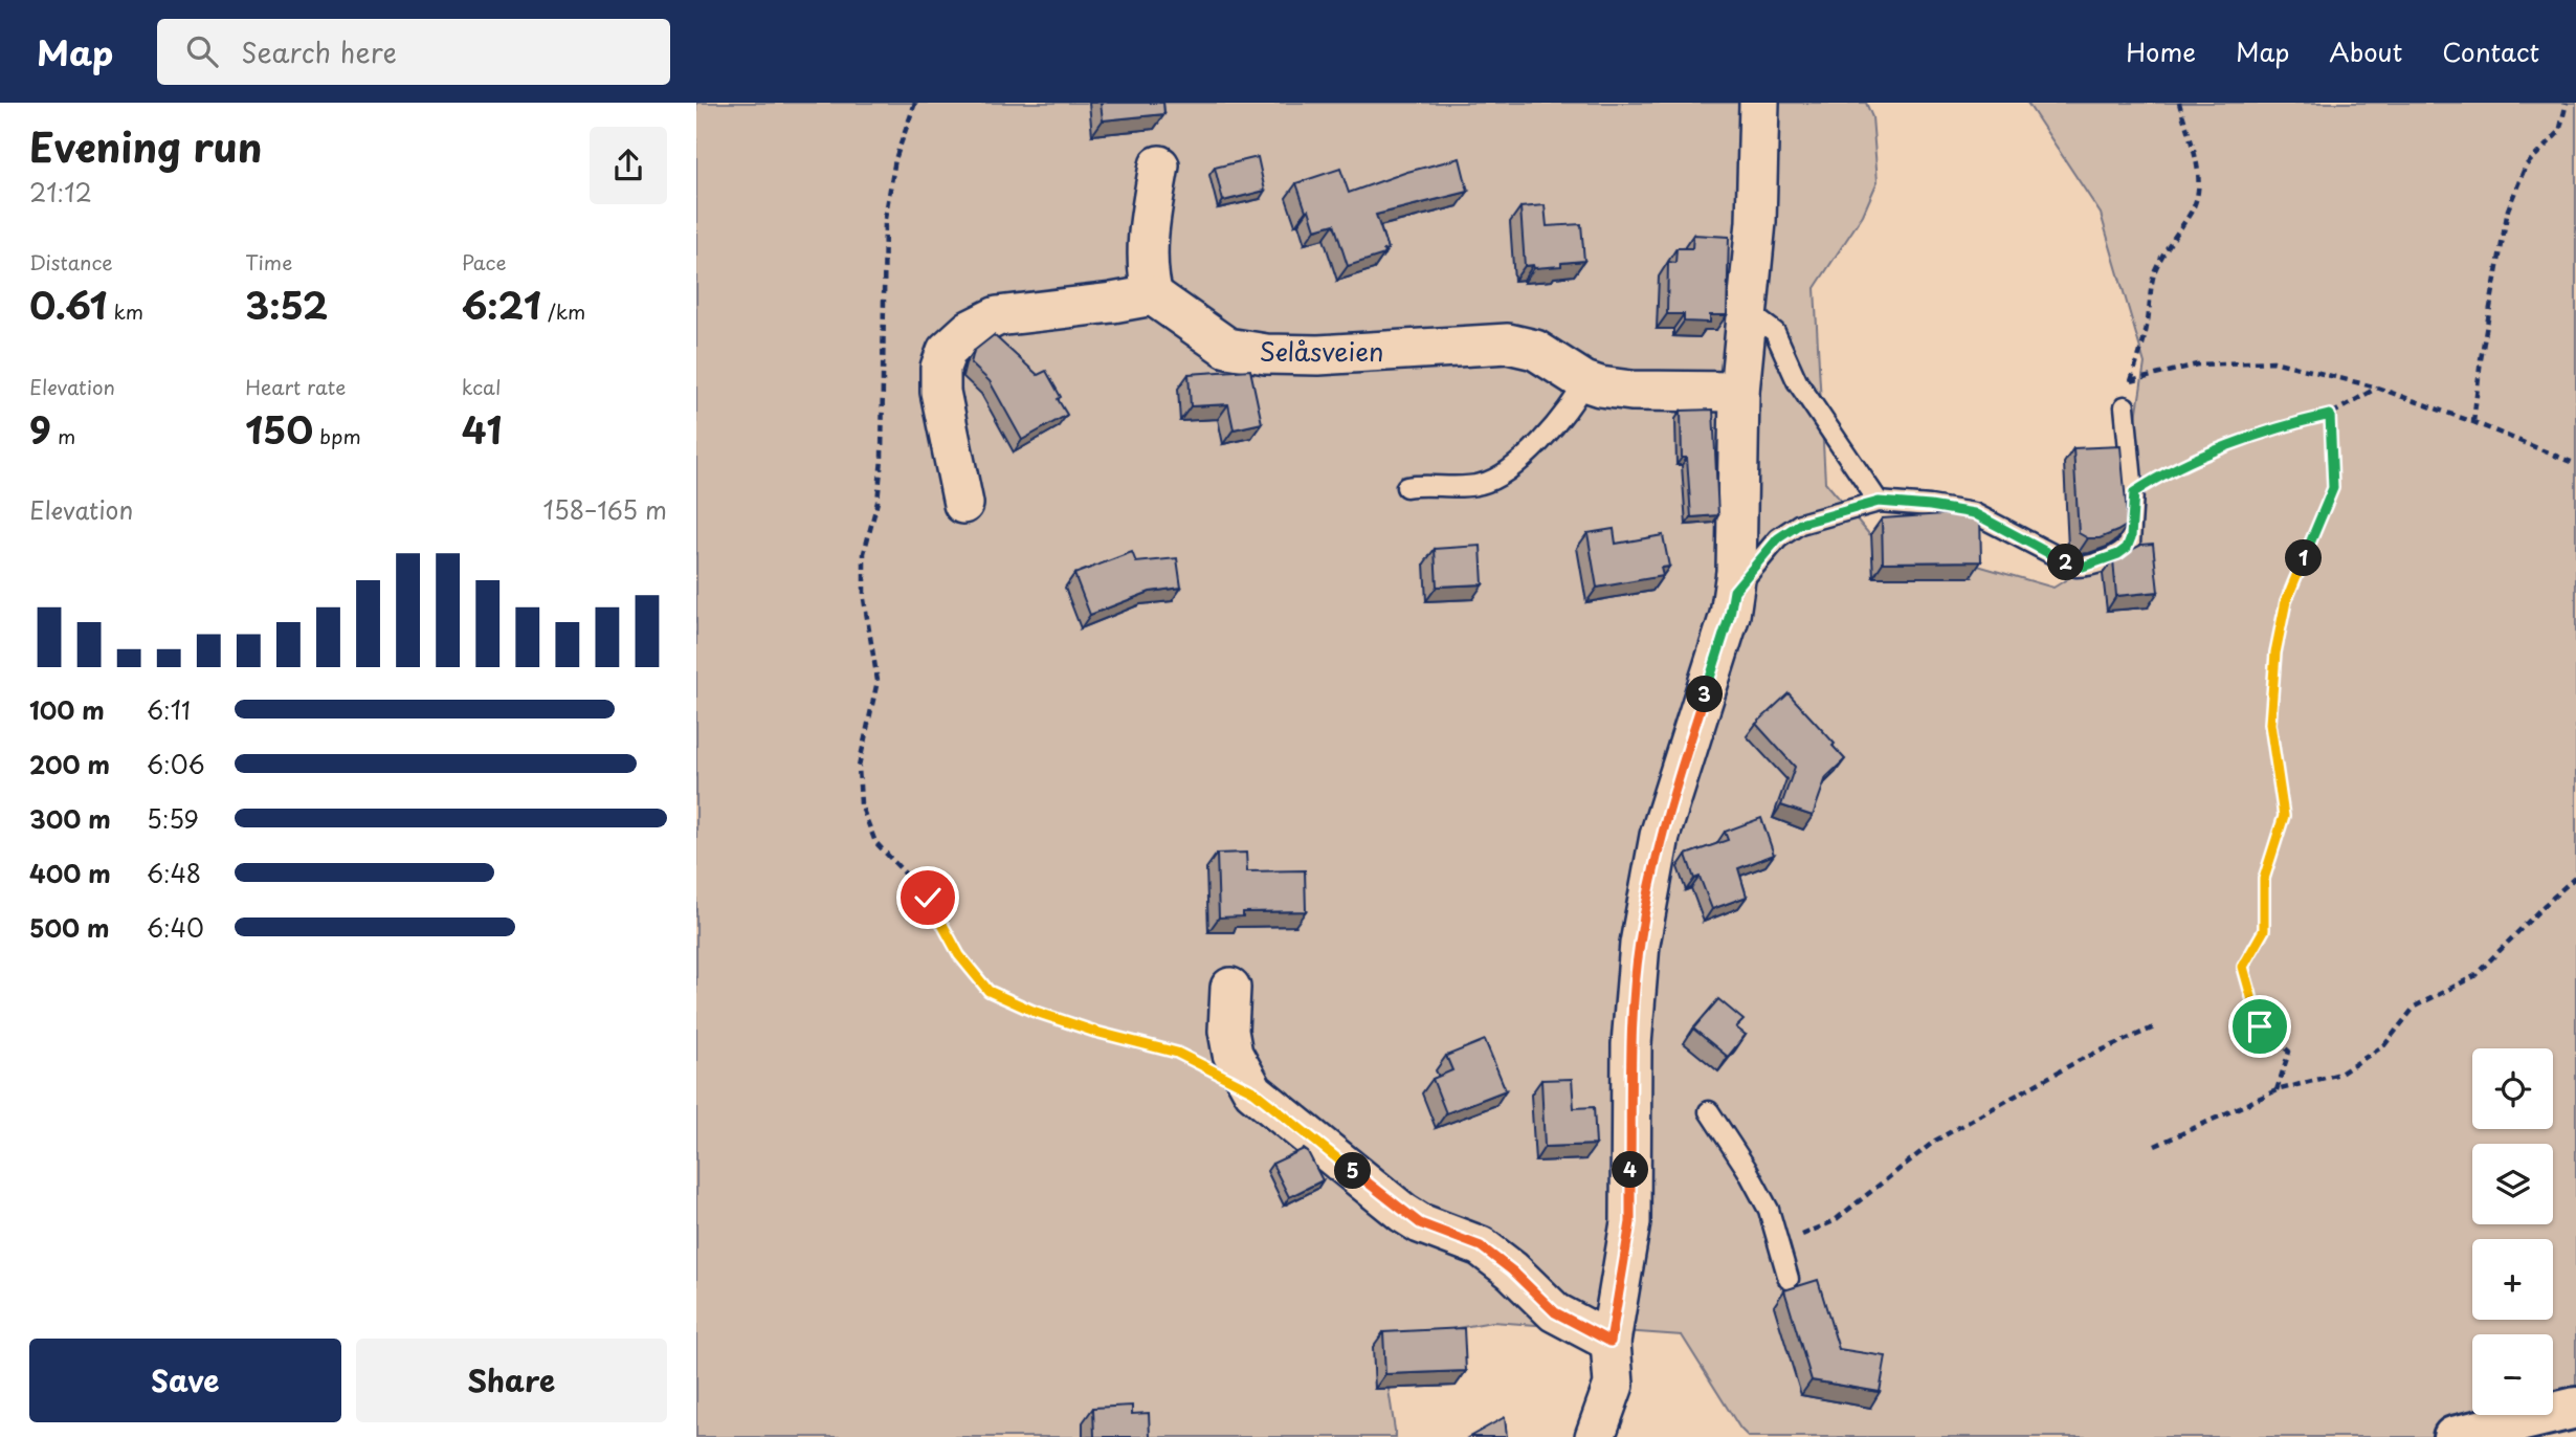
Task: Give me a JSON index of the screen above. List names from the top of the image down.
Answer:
{
  "streets": {
    "street": ["Selåsveien"]
  },
  "page": {
    "header": "Map",
    "search": "Search here",
    "nav": [
      "Home",
      "Map",
      "About",
      "Contact"
    ],
    "heading": ["Evening run", "21:12"],
    "stats": [
      ["Distance", "0.61 km"],
      ["Time", "3:52"],
      ["Pace", "6:21 /km"],
      ["Elevation", "9 m"],
      ["Heart rate", "150 bpm"],
      ["kcal", "41"]
    ],
    "chart": ["Elevation", "158–165 m"],
    "pins": [
      "1",
      "2",
      "3",
      "4",
      "5"
    ],
    "list": [
      {
        "name": "100 m",
        "note": "6:11"
      },
      {
        "name": "200 m",
        "note": "6:06"
      },
      {
        "name": "300 m",
        "note": "5:59"
      },
      {
        "name": "400 m",
        "note": "6:48"
      },
      {
        "name": "500 m",
        "note": "6:40"
      }
    ],
    "map_buttons": ["+", "−"],
    "buttons": ["Save", "Share"]
  }
}
